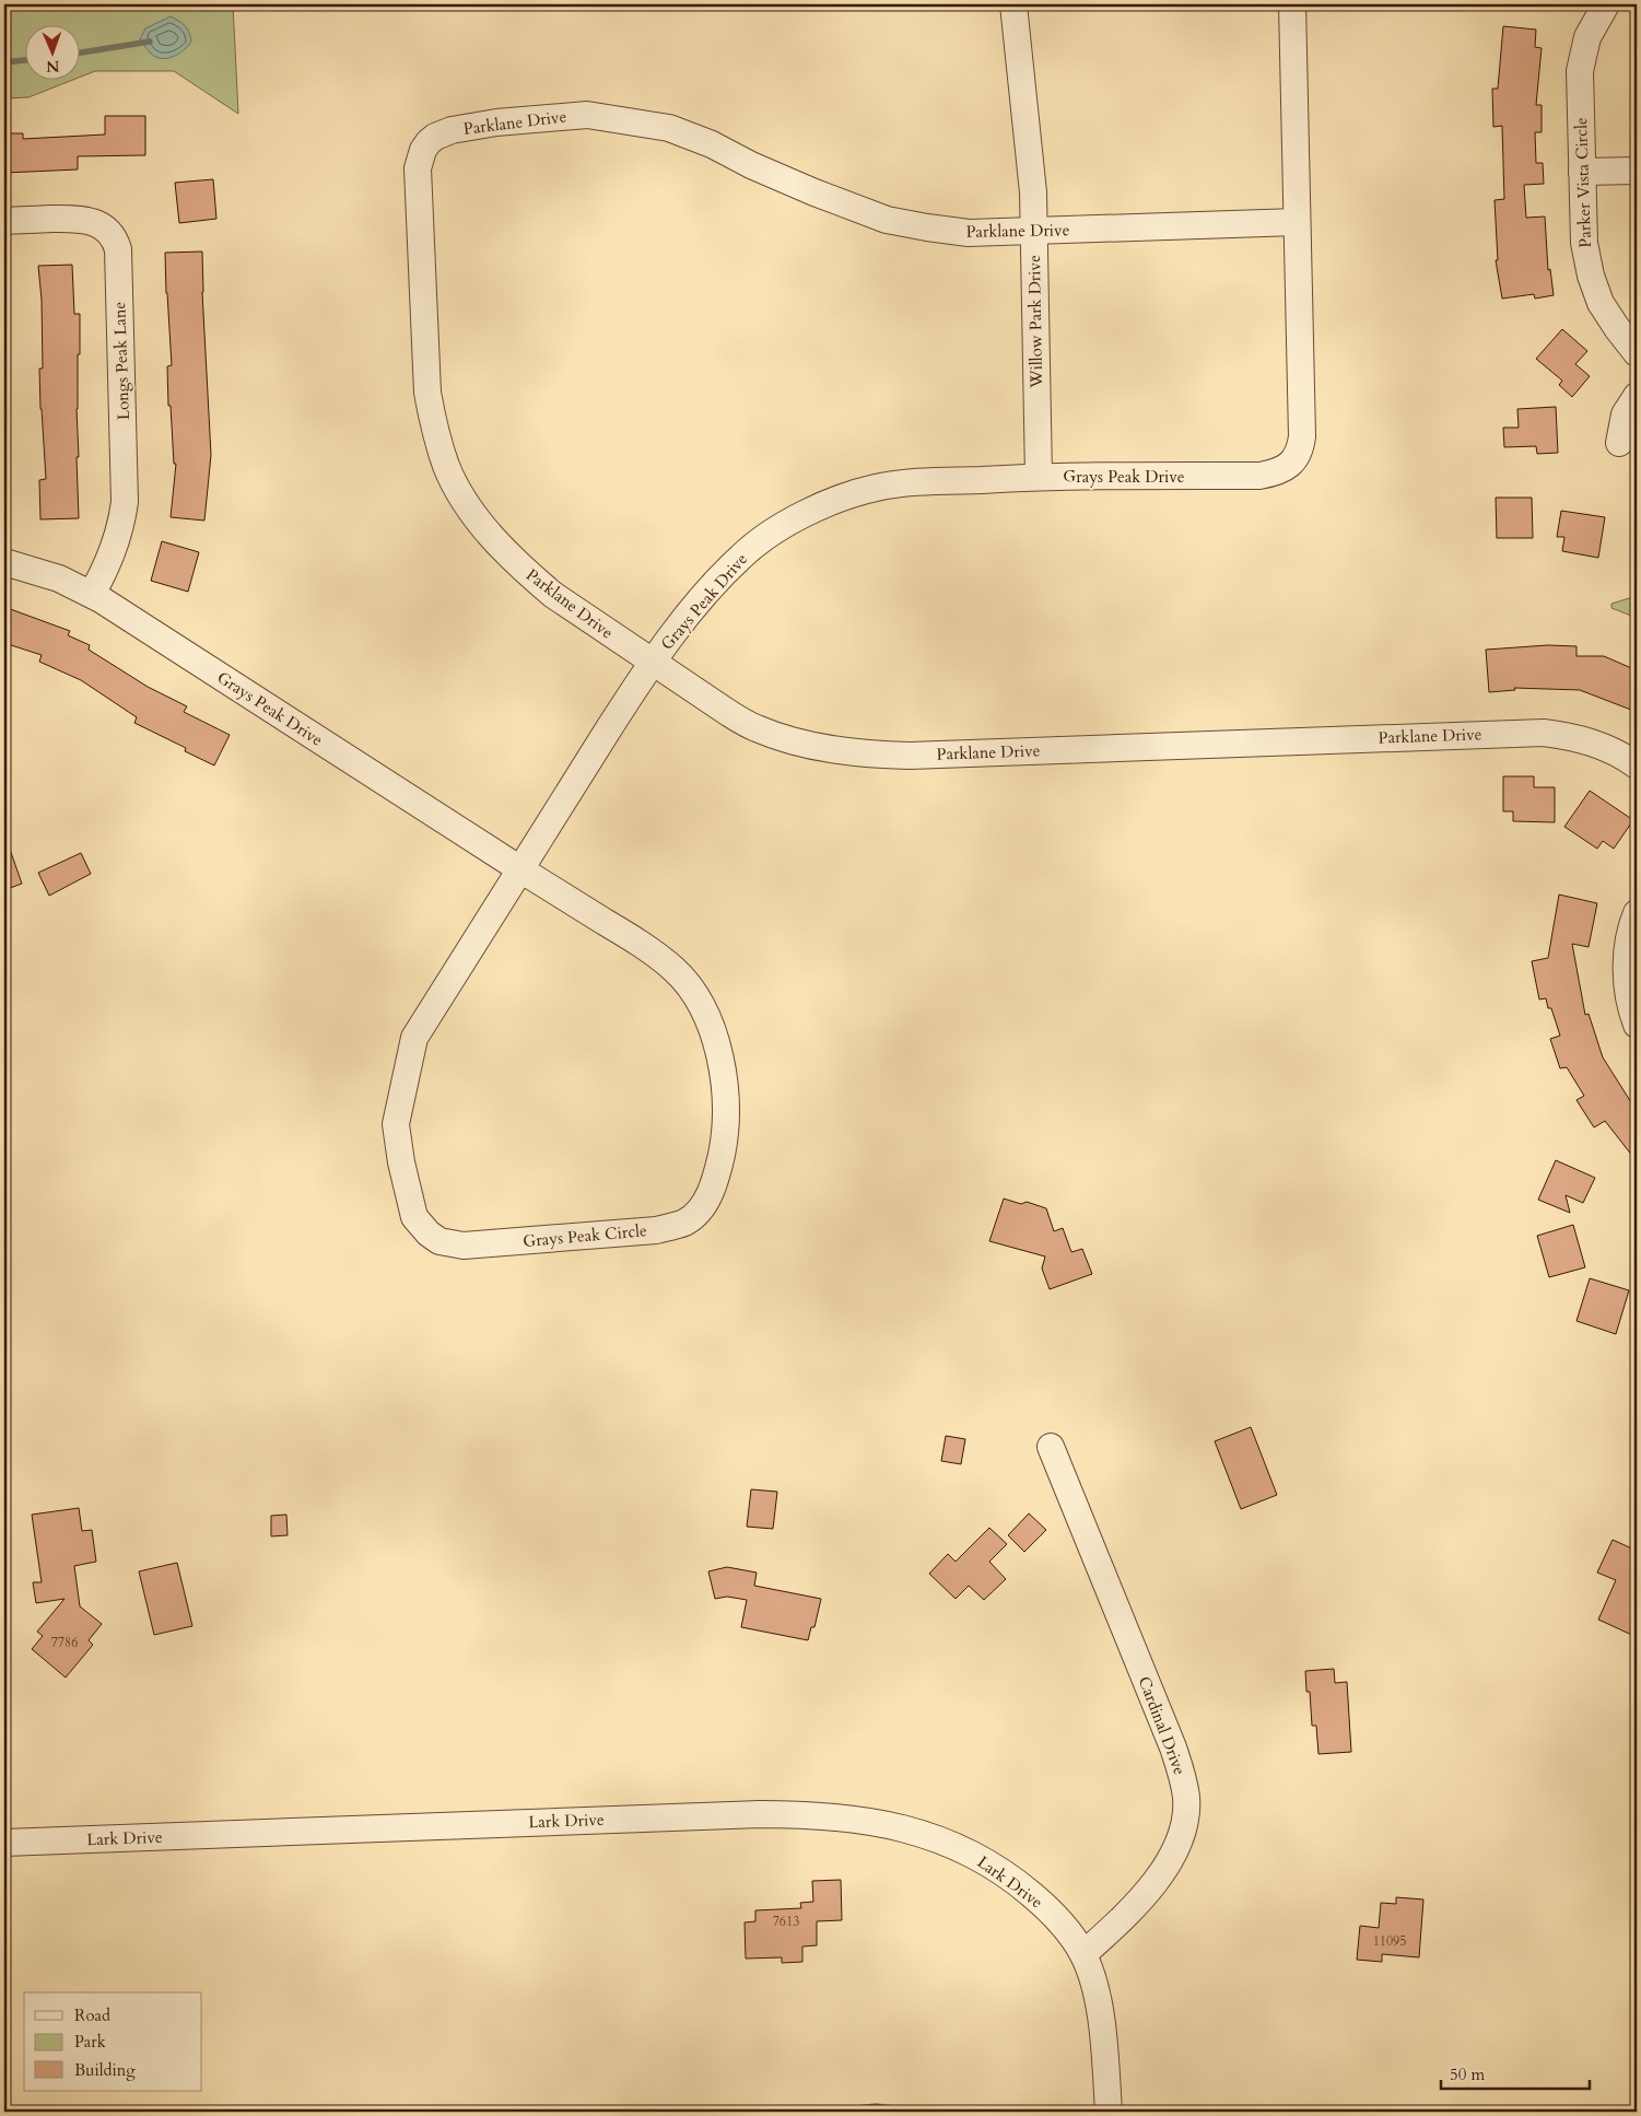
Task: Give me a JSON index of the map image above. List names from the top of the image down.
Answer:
{
  "streets": {
    "street": [
      "Parklane Drive",
      "Parker Vista Circle",
      "Willow Park Drive",
      "Longs Peak Lane",
      "Grays Peak Drive",
      "Grays Peak Circle",
      "Cardinal Drive",
      "Lark Drive"
    ]
  },
  "crossings": [
    ["Parklane Drive", "Willow Park Drive"],
    ["Parklane Drive", "Grays Peak Drive"],
    ["Willow Park Drive", "Grays Peak Drive"],
    ["Longs Peak Lane", "Grays Peak Drive"],
    ["Grays Peak Drive", "Grays Peak Circle"],
    ["Cardinal Drive", "Lark Drive"]
  ],
  "house_numbers": ["7786", "7613", "11095"],
  "legend": ["Road", "Park", "Building"],
  "scale_bar": "50 m",
  "north": "bottom"
}
